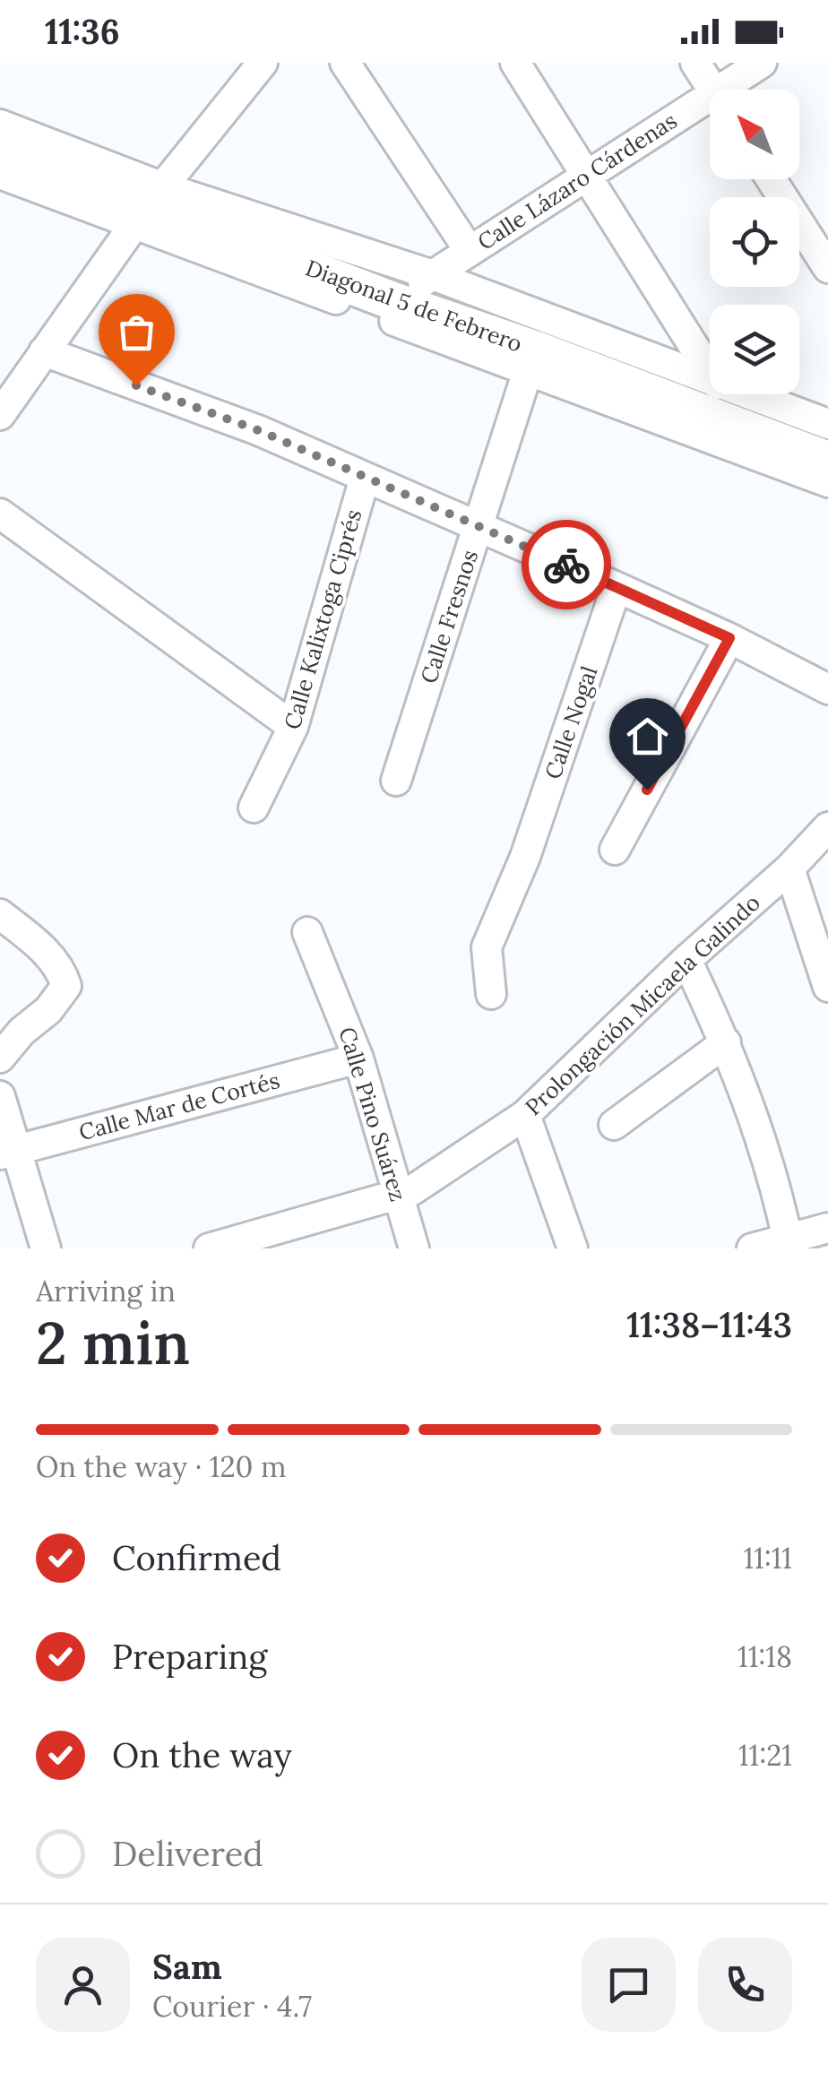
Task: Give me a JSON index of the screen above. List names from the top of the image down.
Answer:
{
  "streets": {
    "main road": ["Diagonal 5 de Febrero"],
    "street": [
      "Calle Lázaro Cárdenas",
      "Calle Fresnos",
      "Calle Kalixtoga Ciprés",
      "Calle Nogal",
      "Prolongación Micaela Galindo",
      "Calle Mar de Cortés",
      "Calle Pino Suárez"
    ]
  },
  "crossings": [
    ["Calle Lázaro Cárdenas", "Diagonal 5 de Febrero"],
    ["Diagonal 5 de Febrero", "Calle Fresnos"],
    ["Prolongación Micaela Galindo", "Calle Pino Suárez"],
    ["Calle Mar de Cortés", "Calle Pino Suárez"]
  ],
  "north": "top left",
  "page": {
    "status": "11:36",
    "heading": ["2 min", "Arriving in", "11:38–11:43"],
    "panel": ["Sam", "Courier · 4.7"],
    "bar": "On the way · 120 m",
    "list": [
      ["Confirmed", "11:11"],
      ["Preparing", "11:18"],
      ["On the way", "11:21"],
      "Delivered"
    ]
  }
}
